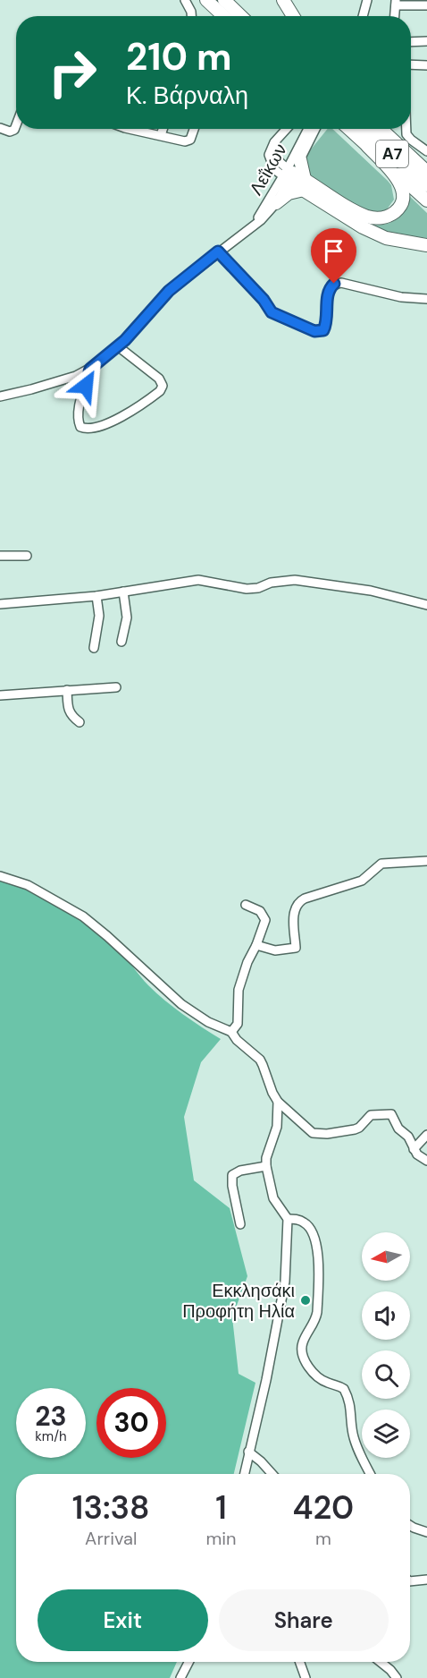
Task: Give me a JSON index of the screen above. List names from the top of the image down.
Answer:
{
  "streets": {
    "highway": ["Α7"],
    "street": ["Λεΐκων"]
  },
  "places": ["Εκκλησάκι Προφήτη Ηλία"],
  "north": "left",
  "page": {
    "turn": ["210 m", "Κ. Βάρναλη"],
    "speed": "23 km/h",
    "limit": "30",
    "eta": [
      "13:38",
      "Arrival",
      "1",
      "min",
      "420",
      "m"
    ],
    "buttons": ["Exit", "Share"]
  }
}
